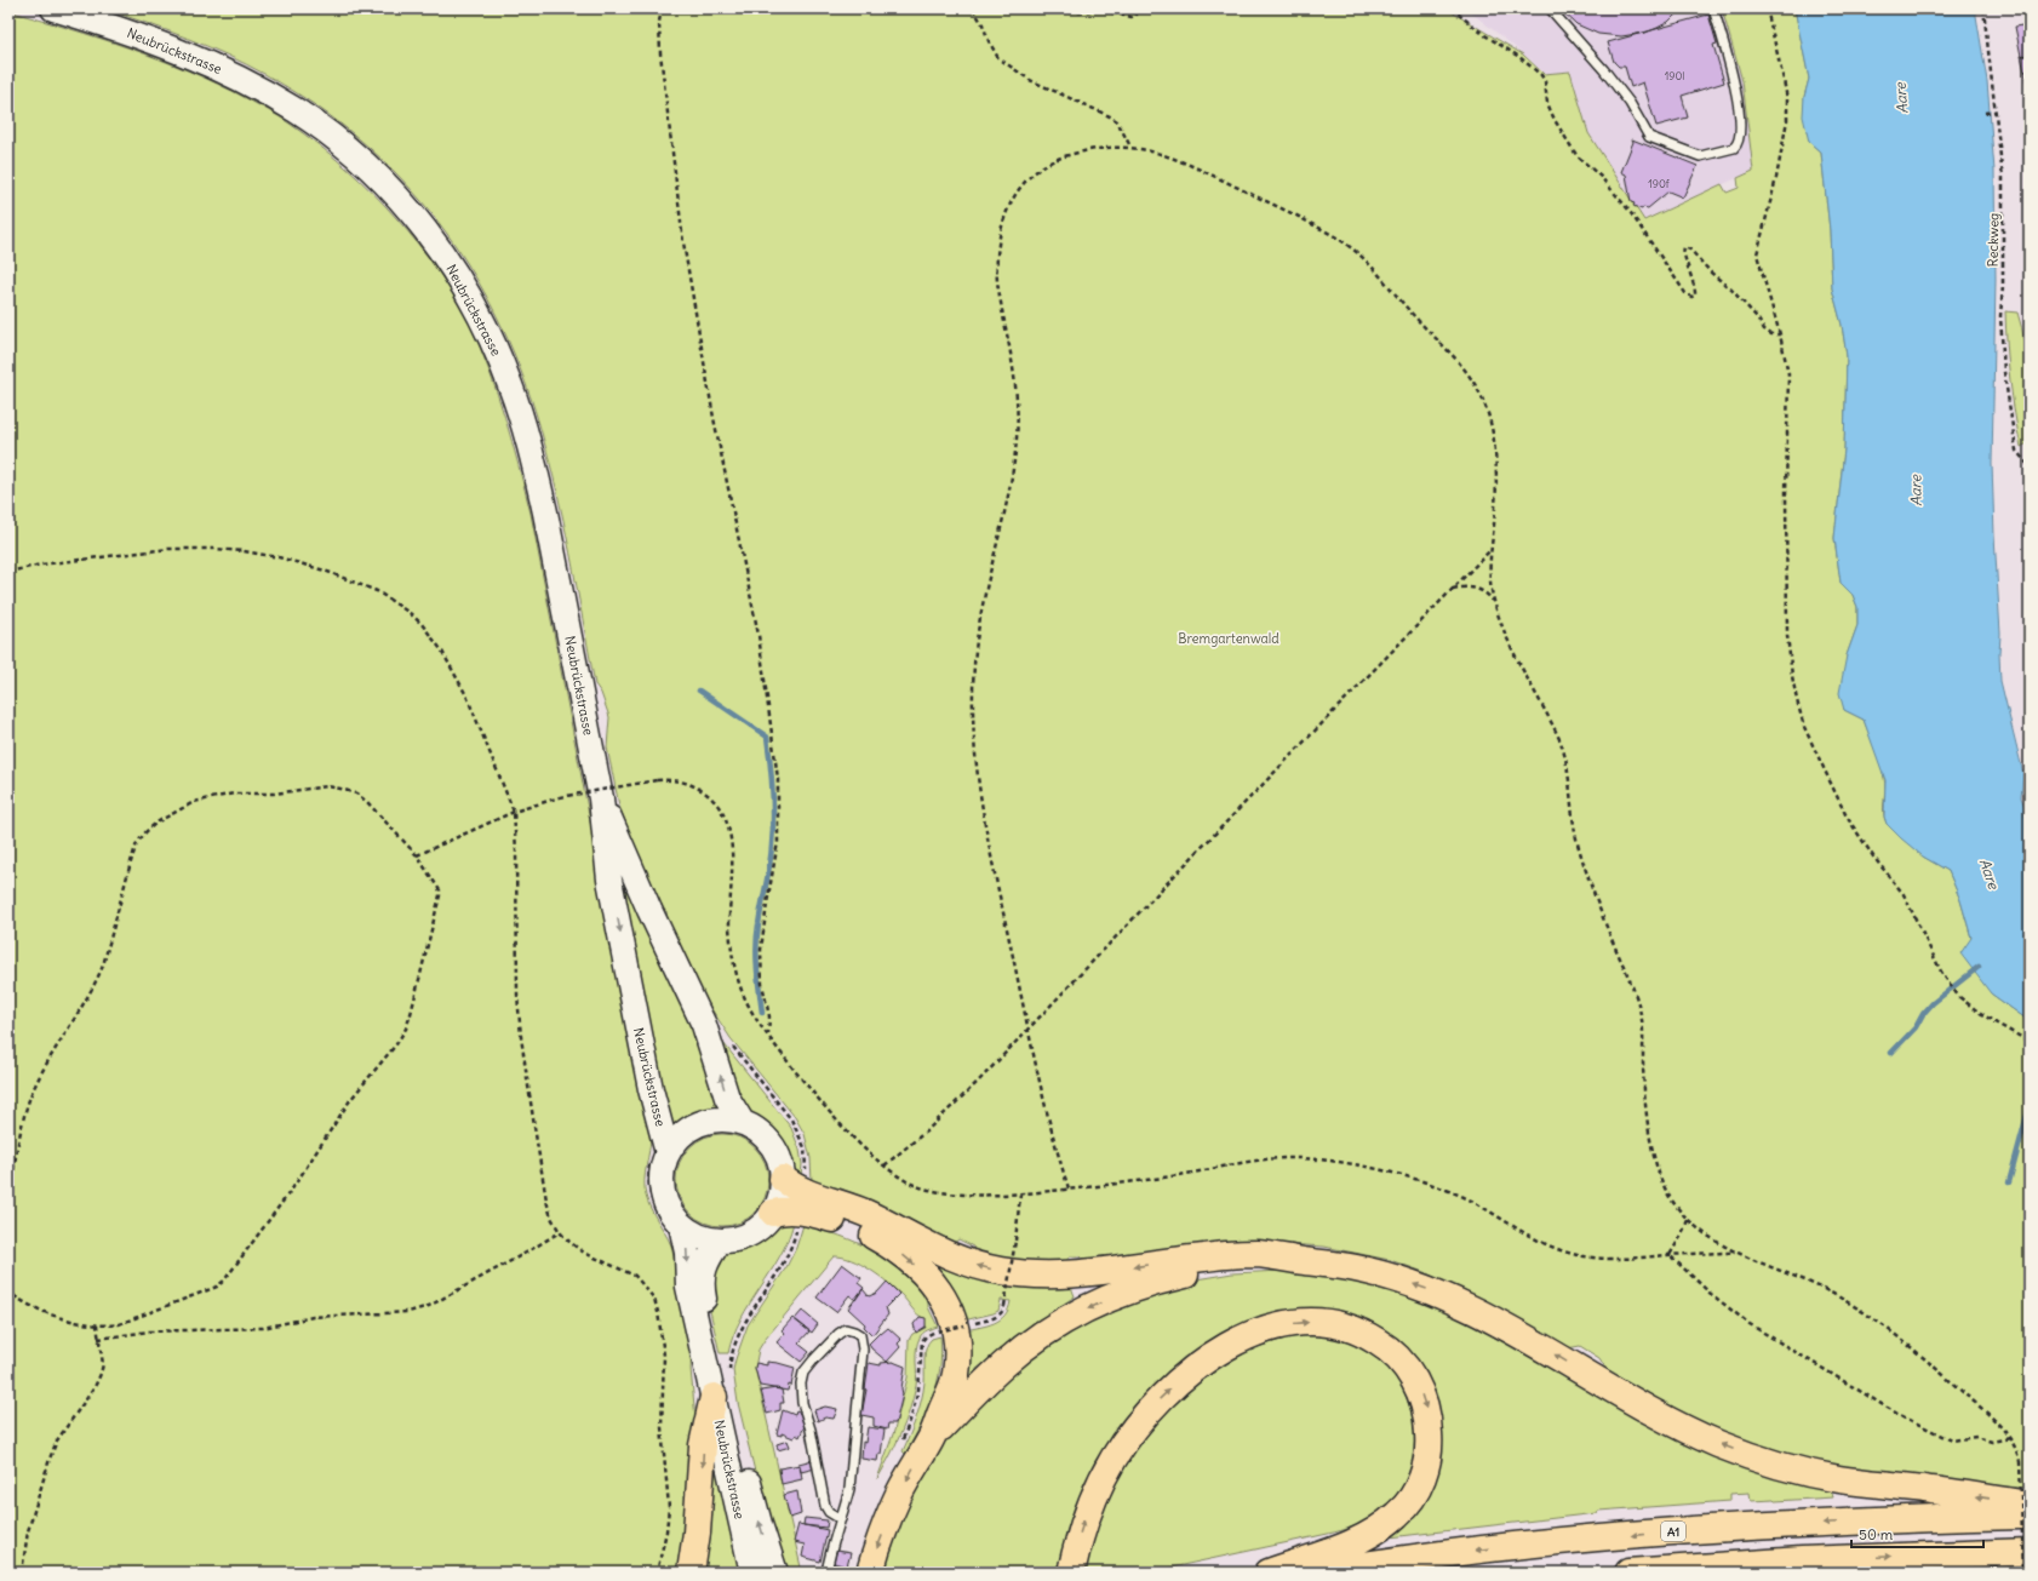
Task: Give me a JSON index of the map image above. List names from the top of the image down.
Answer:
{
  "streets": {
    "highway": ["A1"],
    "main road": ["Neubrückstrasse"],
    "path": ["Reckweg"]
  },
  "water": ["Aare"],
  "parks": ["Bremgartenwald"],
  "house_numbers": ["190l", "190f"],
  "scale_bar": "50 m"
}
